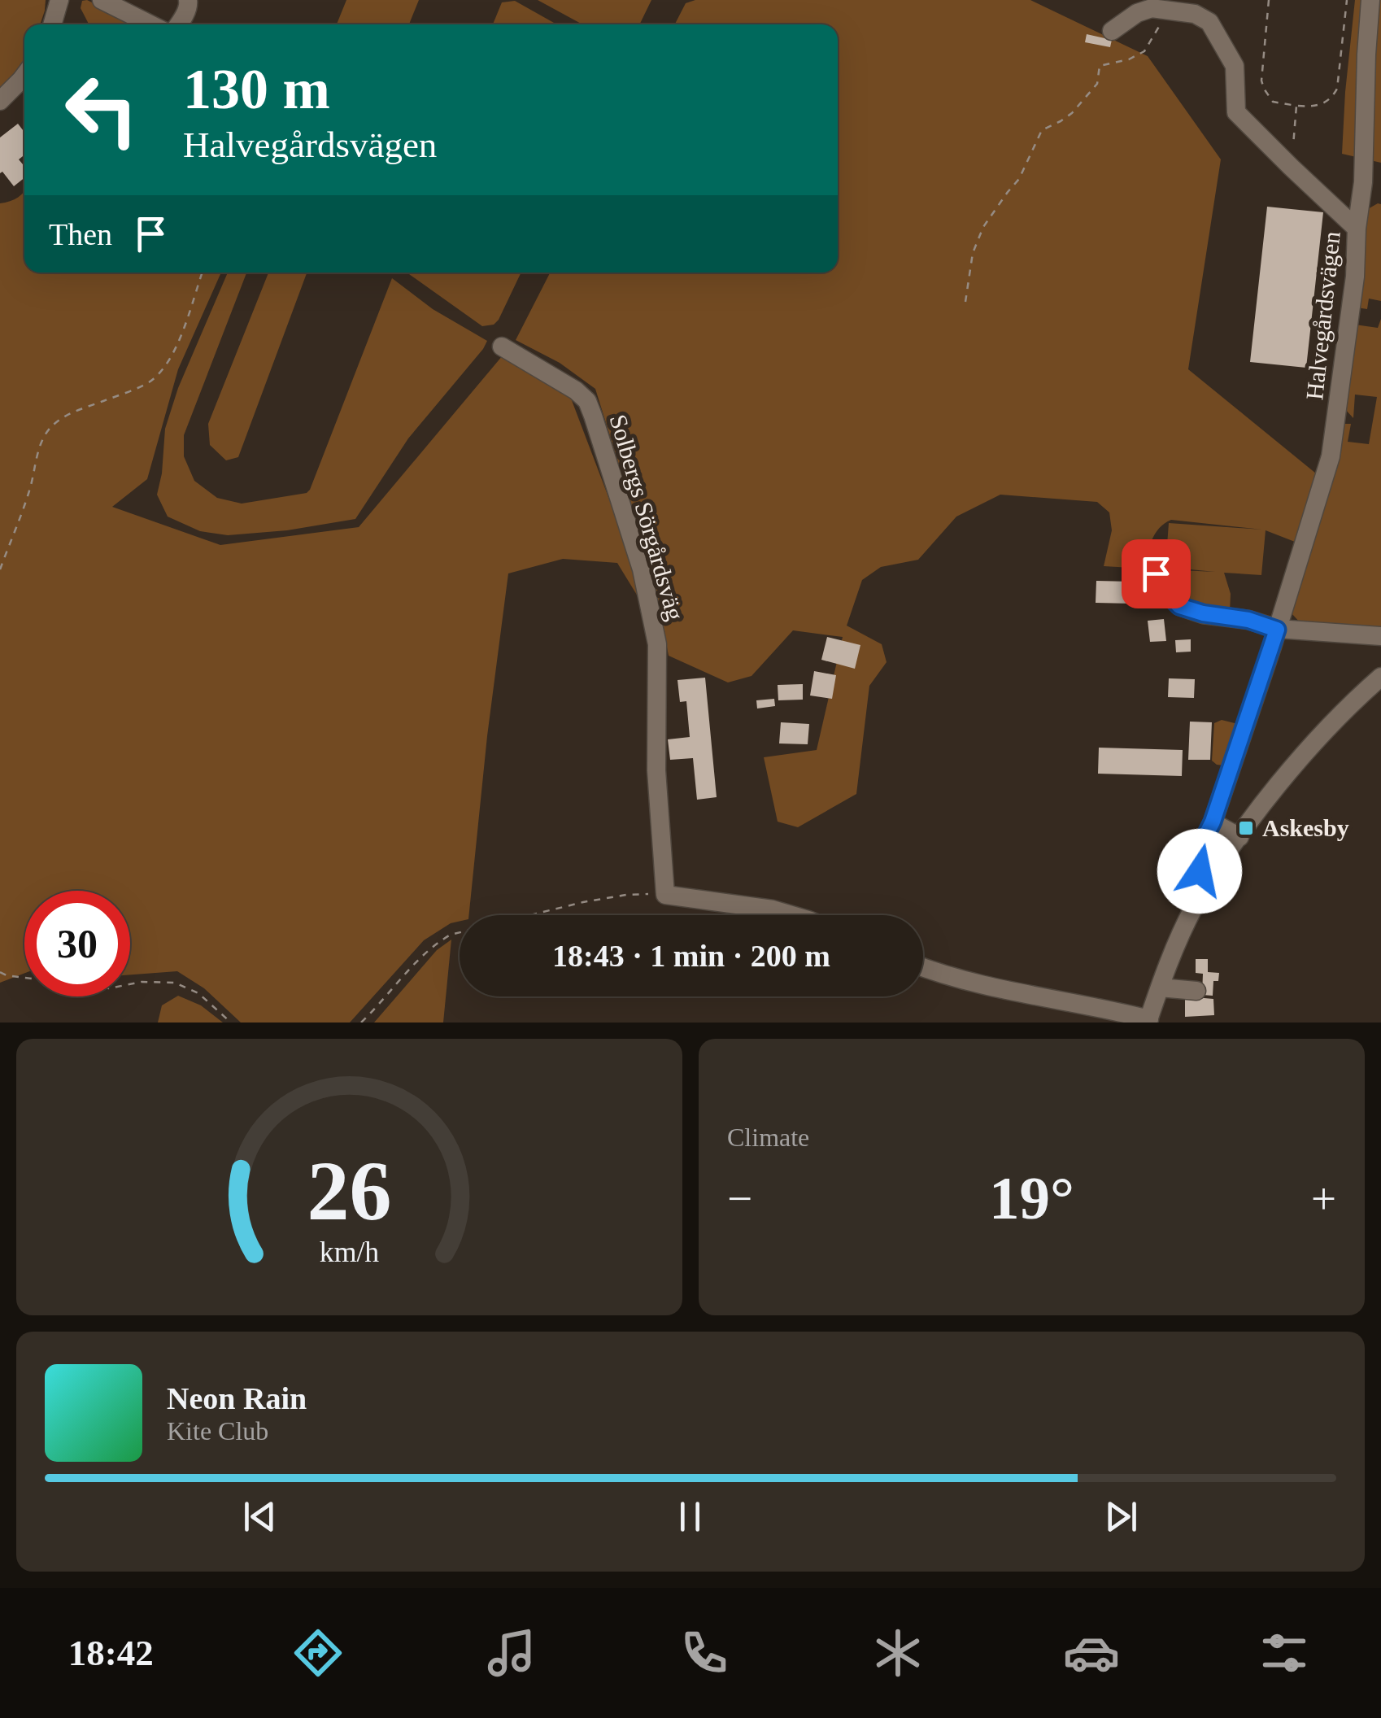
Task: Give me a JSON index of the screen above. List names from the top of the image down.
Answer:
{
  "streets": {
    "street": ["Halvegårdsvägen", "Solbergs Sörgårdsväg"]
  },
  "places": {
    "transit": ["Askesby"]
  },
  "page": {
    "turn": ["130 m", "Halvegårdsvägen"],
    "then": "Then",
    "limit": "30",
    "trip": "18:43 · 1 min · 200 m",
    "tile": "Climate",
    "heat": ["−", "19°", "+"],
    "song": ["Neon Rain", "Kite Club"],
    "tabs": "18:42",
    "gauge": ["26", "km/h"]
  }
}
